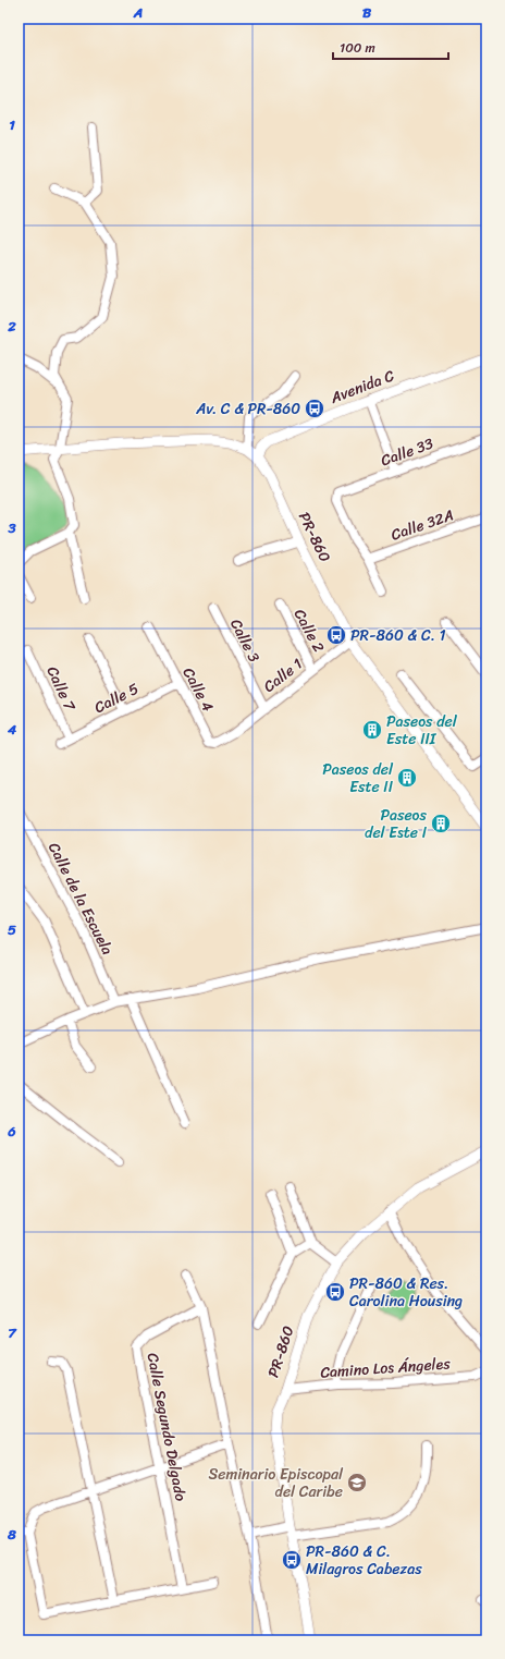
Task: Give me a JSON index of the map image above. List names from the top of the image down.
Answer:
{
  "streets": {
    "street": [
      "Avenida C",
      "Calle 33",
      "Calle 32A",
      "PR-860",
      "Calle 2",
      "Calle 3",
      "Calle 1",
      "Calle 7",
      "Calle 4",
      "Calle 5",
      "Calle de la Escuela",
      "Camino Los Ángeles",
      "Calle Segundo Delgado"
    ]
  },
  "crossings": [
    ["Avenida C", "PR-860"],
    ["Calle 33", "Calle 32A"],
    ["PR-860", "Calle 1"],
    ["PR-860", "Camino Los Ángeles"],
    ["Calle 2", "Calle 1"],
    ["Calle 3", "Calle 1"],
    ["Calle 1", "Calle 4"],
    ["Calle 7", "Calle 5"],
    ["Calle 4", "Calle 5"]
  ],
  "places": {
    "bus stop": [
      "Av. C & PR-860",
      "PR-860 & C. 1",
      "PR-860 & Res. Carolina Housing",
      "PR-860 & C. Milagros Cabezas"
    ],
    "building": ["Paseos del Este III", "Paseos del Este II", "Paseos del Este I"],
    "school or university": ["Seminario Episcopal del Caribe"]
  },
  "scale_bar": "100 m",
  "grid": {
    "columns": ["A", "B"],
    "rows": [
      "1",
      "2",
      "3",
      "4",
      "5",
      "6",
      "7",
      "8"
    ]
  }
}
